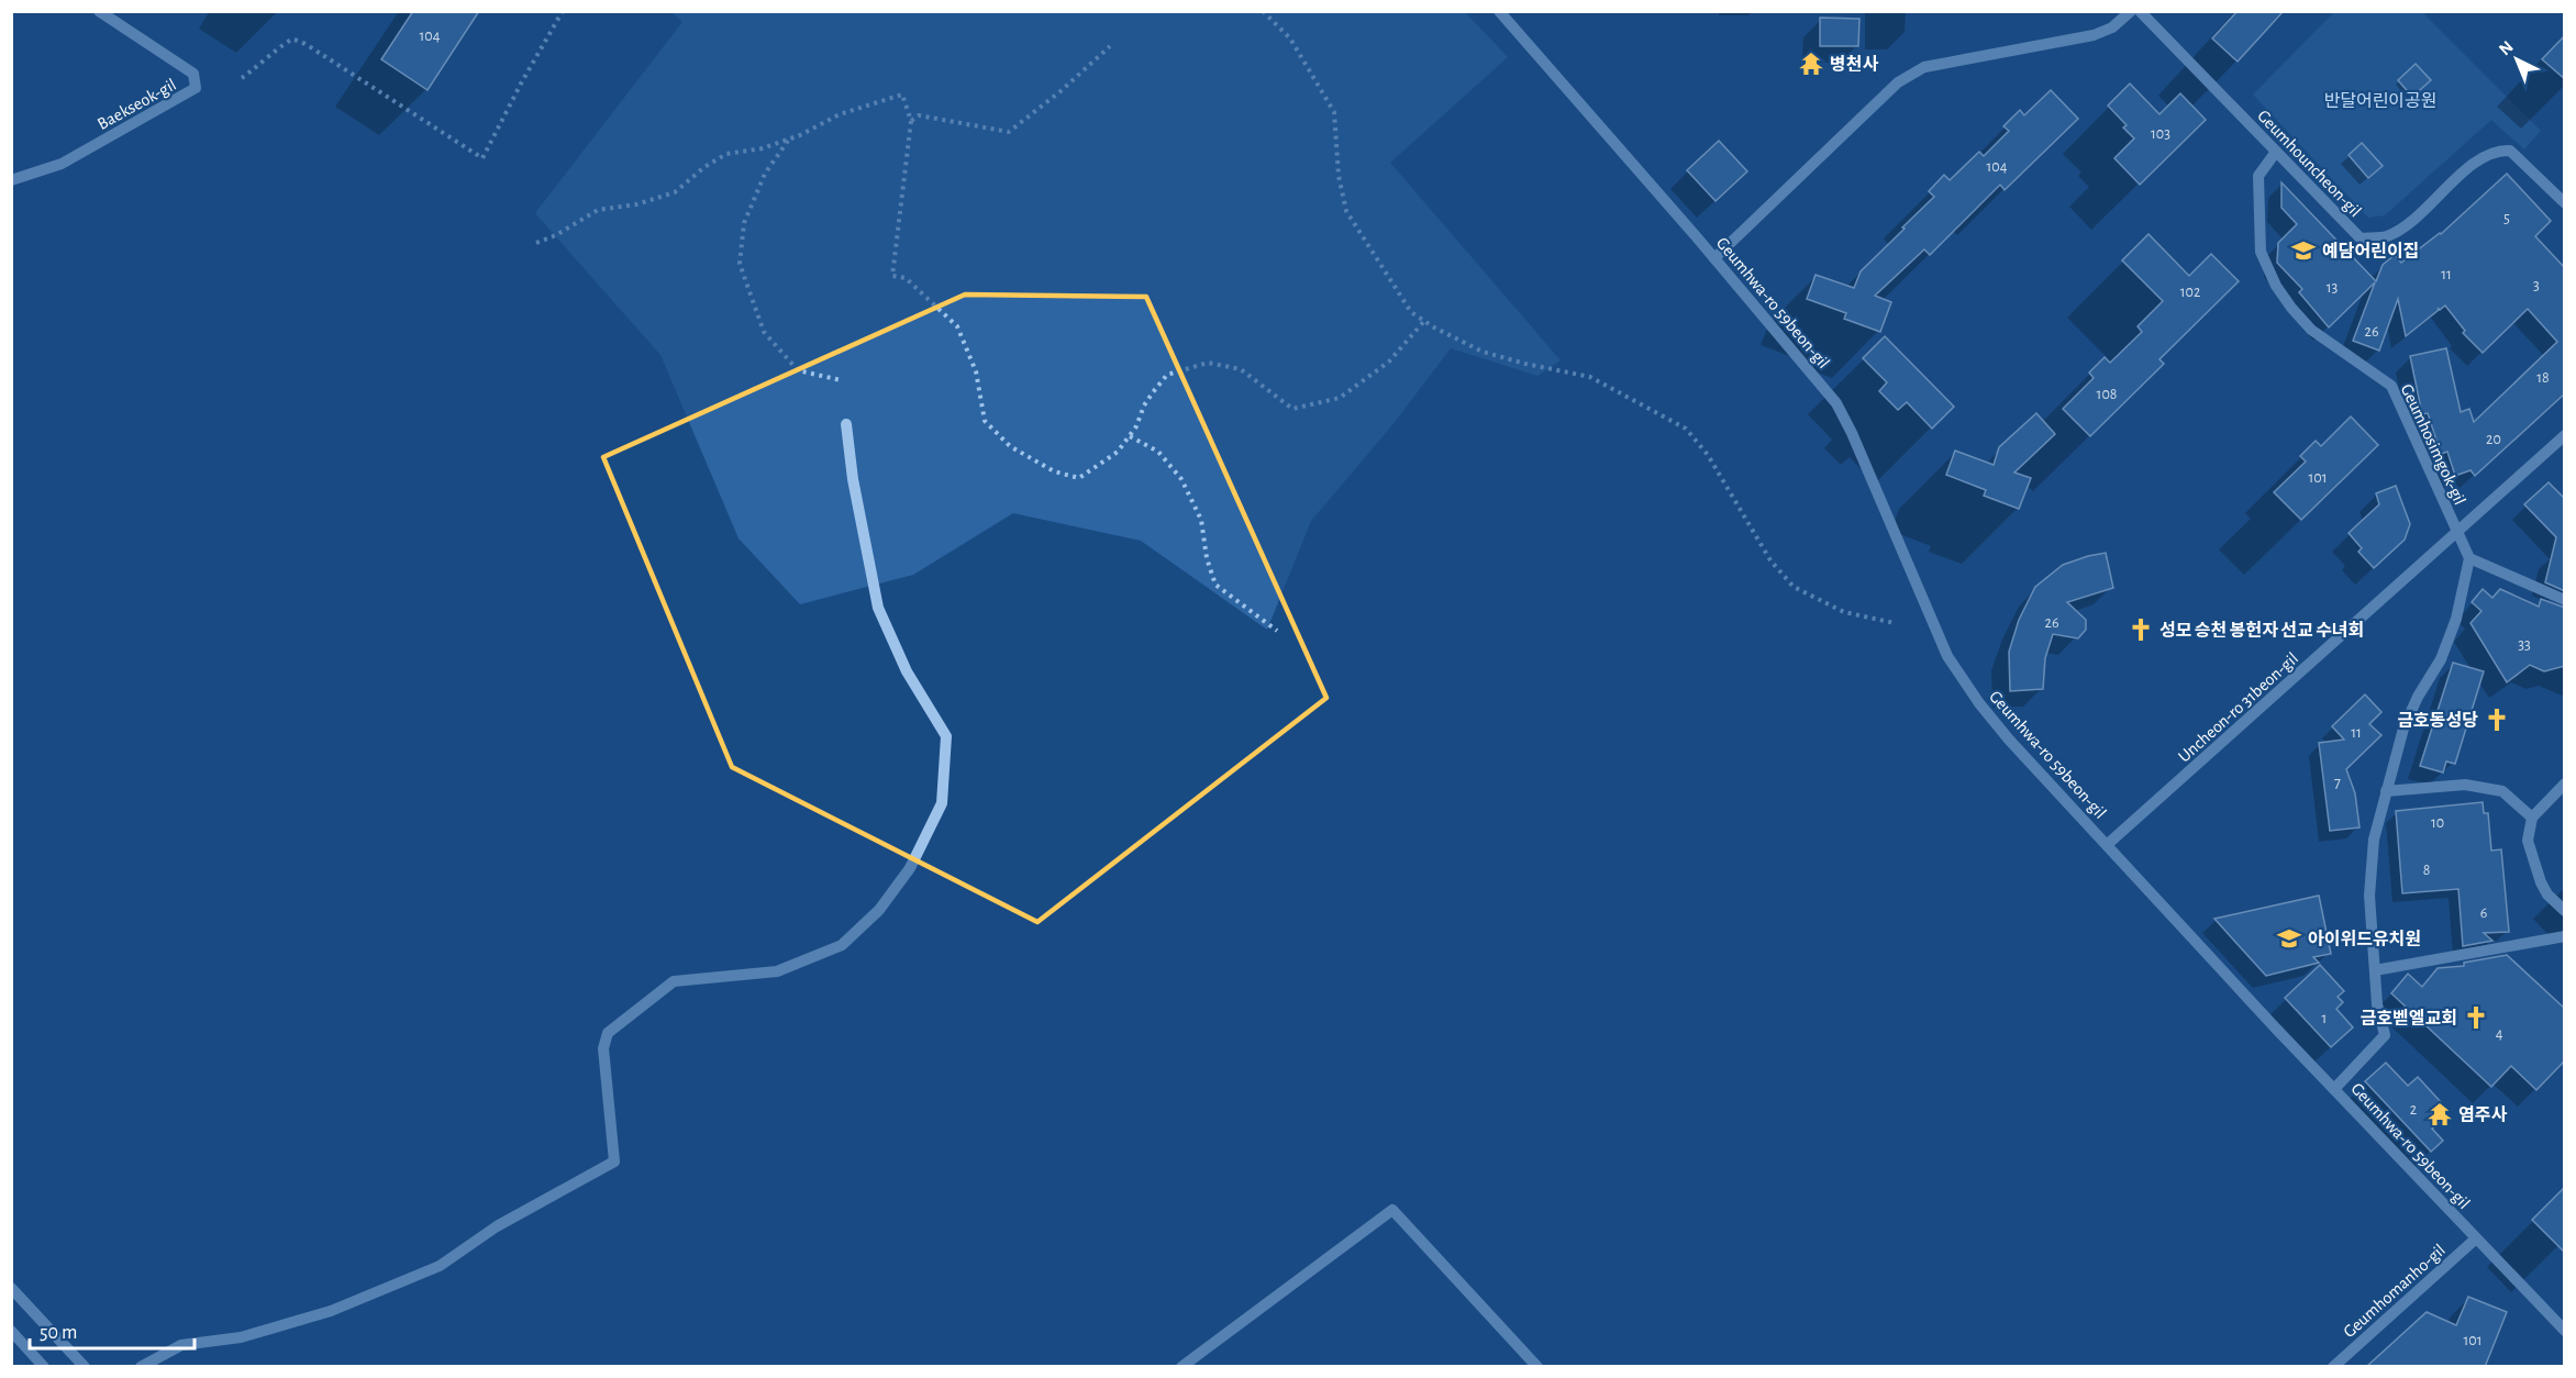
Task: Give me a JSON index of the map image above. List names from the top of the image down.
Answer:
{
  "streets": {
    "street": [
      "Baekseok-gil",
      "Geumhouncheon-gil",
      "Geumhwa-ro 59beon-gil",
      "Geumhosimgok-gil",
      "Uncheon-ro 31beon-gil",
      "Geumhomanho-gil"
    ]
  },
  "crossings": [
    ["Geumhouncheon-gil", "Geumhosimgok-gil"],
    ["Geumhwa-ro 59beon-gil", "Uncheon-ro 31beon-gil"],
    ["Geumhwa-ro 59beon-gil", "Geumhomanho-gil"],
    ["Geumhosimgok-gil", "Uncheon-ro 31beon-gil"]
  ],
  "parks": ["반달어린이공원"],
  "places": {
    "temple": ["병천사", "염주사"],
    "school or university": ["예담어린이집", "아이위드유치원"],
    "church": ["성모 승천 봉헌자 선교 수녀회", "금호동성당", "금호벧엘교회"]
  },
  "house_numbers": [
    "104",
    "103",
    "104",
    "5",
    "11",
    "3",
    "13",
    "102",
    "26",
    "18",
    "108",
    "20",
    "101",
    "26",
    "33",
    "11",
    "7",
    "10",
    "8",
    "6",
    "1",
    "4",
    "2",
    "101"
  ],
  "scale_bar": "50 m",
  "north": "top left"
}
